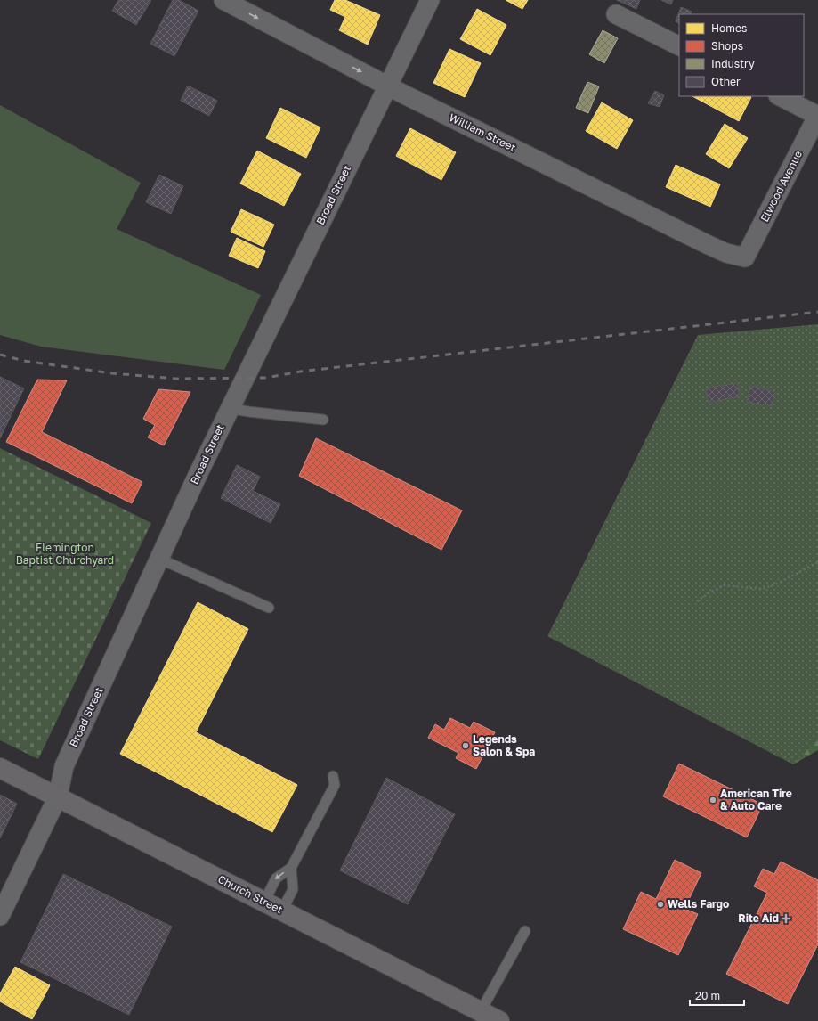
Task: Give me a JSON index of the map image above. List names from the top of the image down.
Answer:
{
  "streets": {
    "street": [
      "William Street",
      "Elwood Avenue",
      "Broad Street",
      "Church Street"
    ]
  },
  "crossings": [
    ["William Street", "Elwood Avenue"],
    ["William Street", "Broad Street"],
    ["Broad Street", "Church Street"]
  ],
  "parks": ["Flemington Baptist Churchyard"],
  "places": {
    "other": ["Legends Salon & Spa", "American Tire & Auto Care", "Wells Fargo"],
    "health": ["Rite Aid"]
  },
  "legend": [
    "Homes",
    "Shops",
    "Industry",
    "Other"
  ],
  "scale_bar": "20 m"
}
